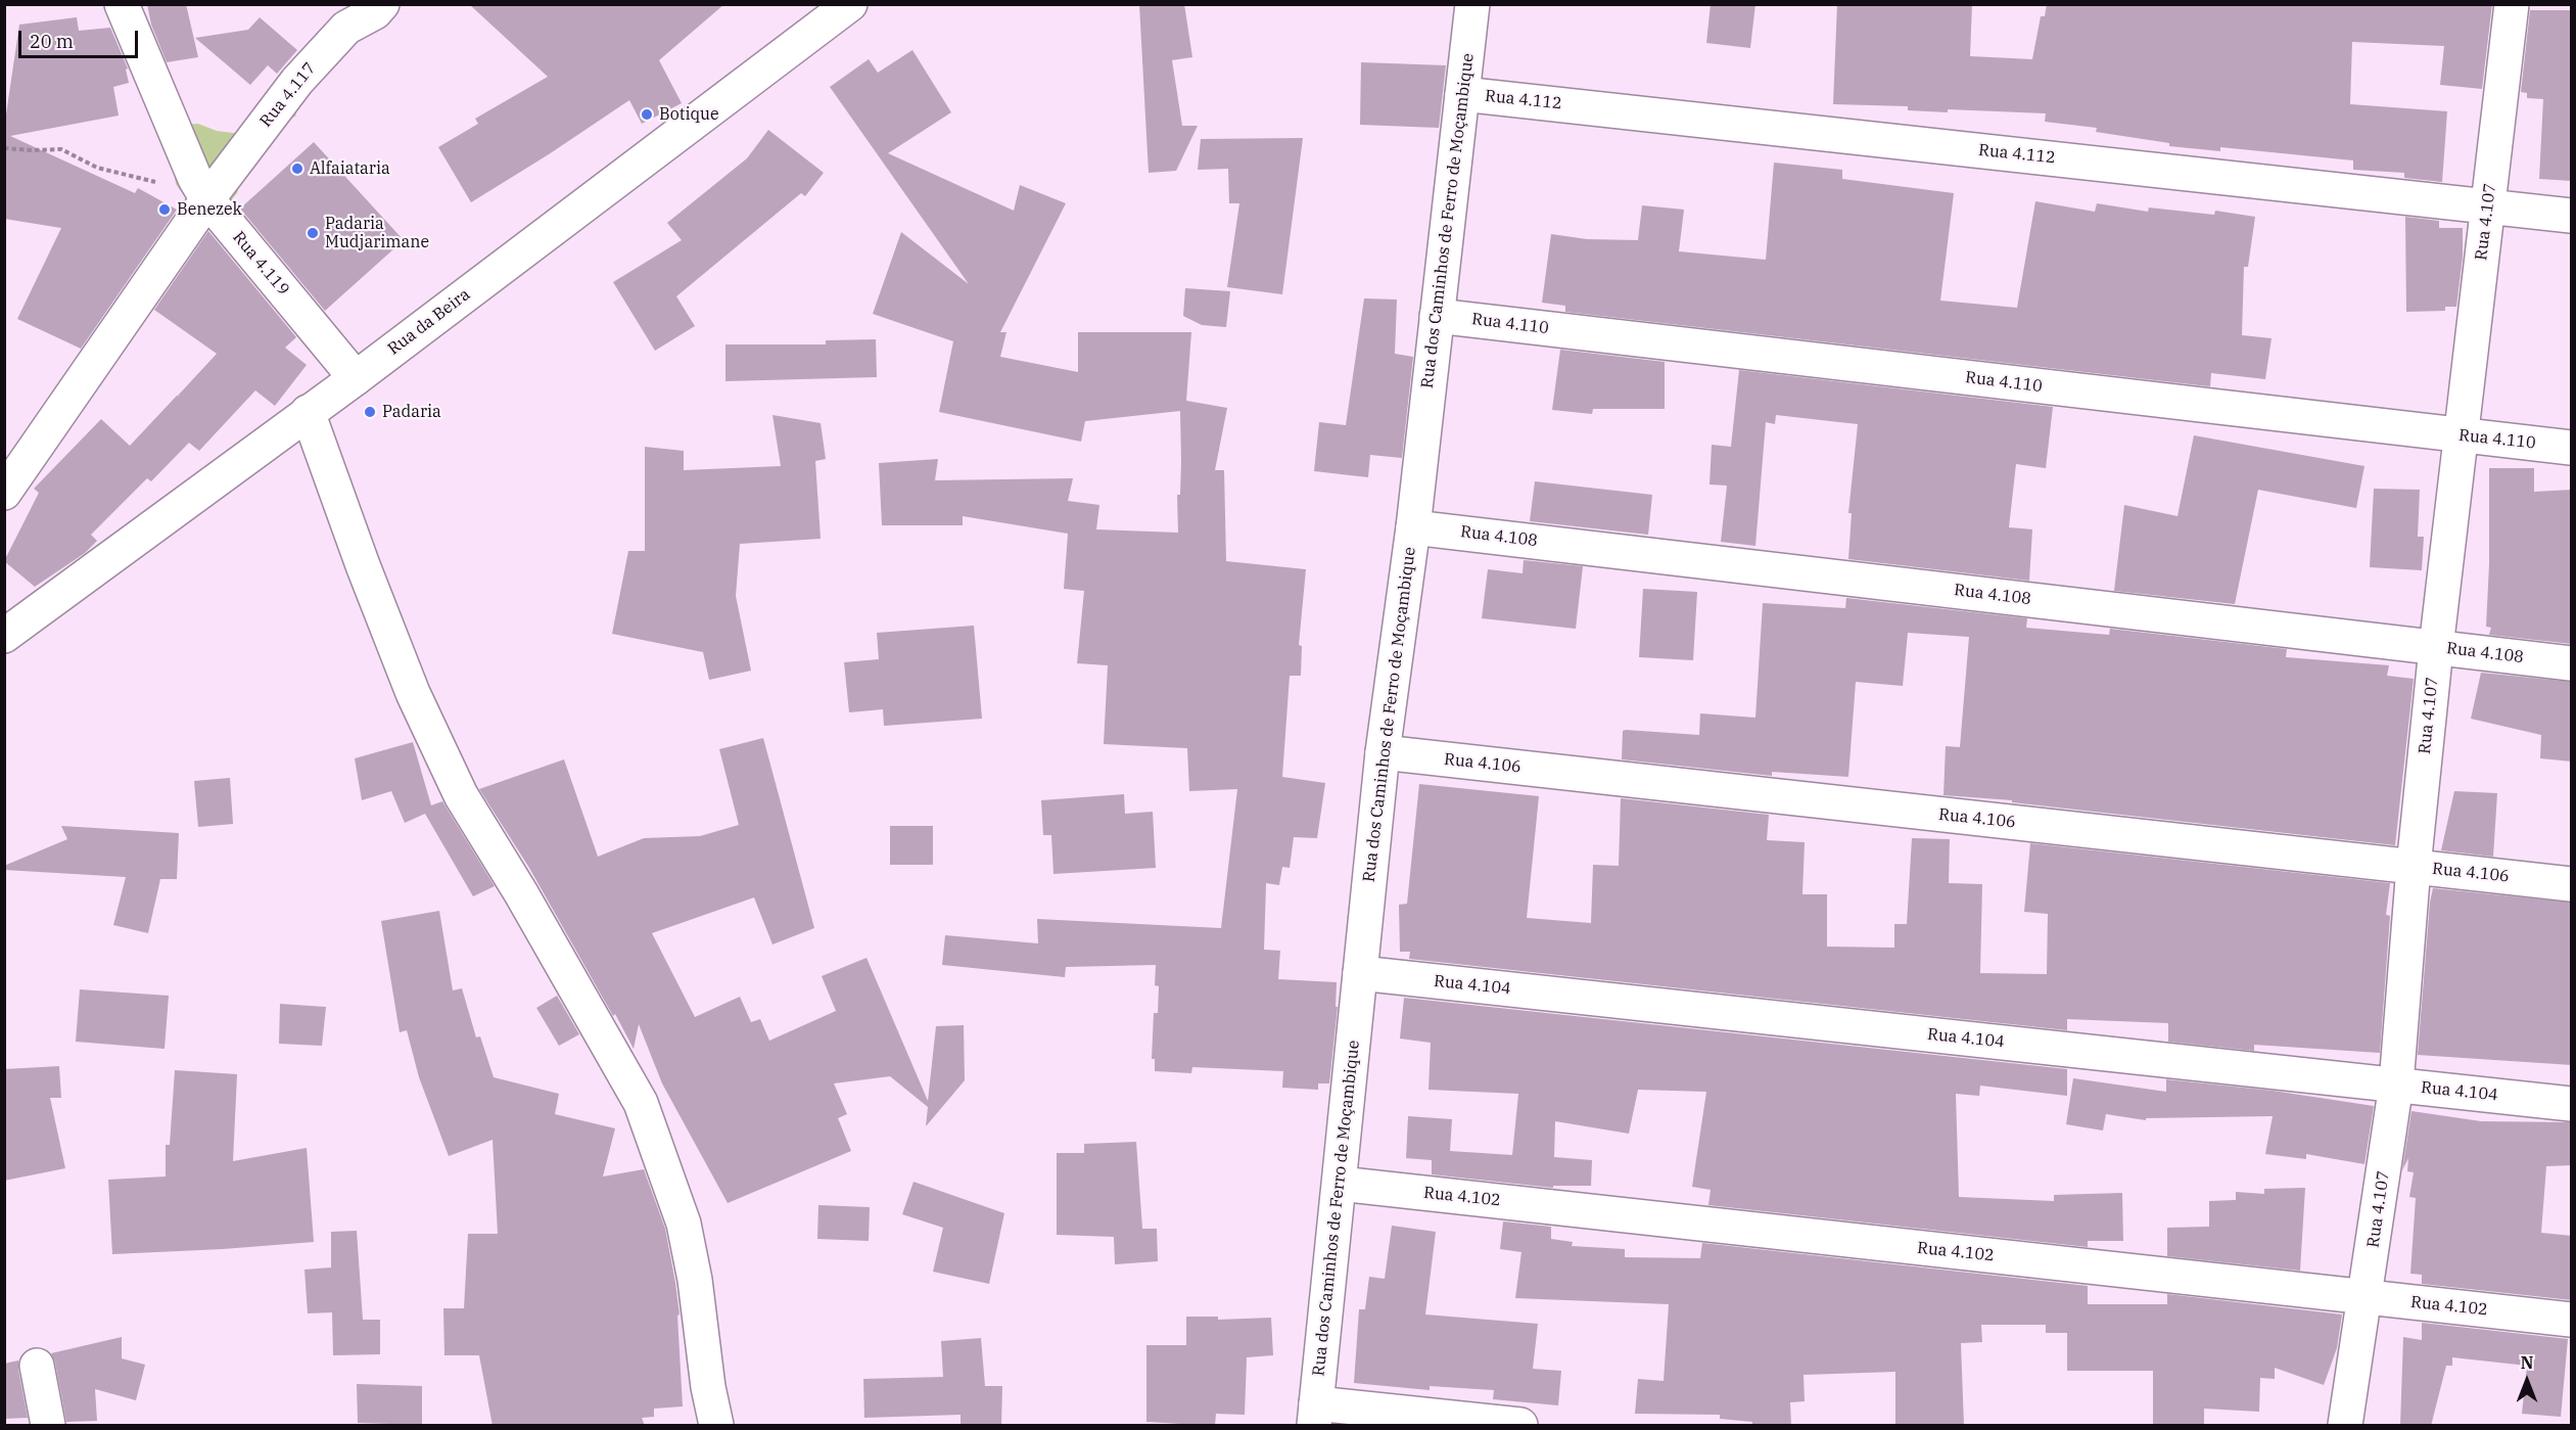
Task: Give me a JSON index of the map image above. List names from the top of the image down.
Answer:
{
  "streets": {
    "street": [
      "Rua 4.117",
      "Rua 4.112",
      "Rua dos Caminhos de Ferro de Moçambique",
      "Rua 4.107",
      "Rua 4.119",
      "Rua da Beira",
      "Rua 4.110",
      "Rua 4.108",
      "Rua 4.106",
      "Rua 4.104",
      "Rua 4.102"
    ]
  },
  "crossings": [
    ["Rua 4.117", "Rua 4.119"],
    ["Rua 4.112", "Rua dos Caminhos de Ferro de Moçambique"],
    ["Rua 4.112", "Rua 4.107"],
    ["Rua dos Caminhos de Ferro de Moçambique", "Rua 4.110"],
    ["Rua dos Caminhos de Ferro de Moçambique", "Rua 4.108"],
    ["Rua dos Caminhos de Ferro de Moçambique", "Rua 4.106"],
    ["Rua dos Caminhos de Ferro de Moçambique", "Rua 4.104"],
    ["Rua dos Caminhos de Ferro de Moçambique", "Rua 4.102"],
    ["Rua 4.107", "Rua 4.110"],
    ["Rua 4.107", "Rua 4.108"],
    ["Rua 4.107", "Rua 4.106"],
    ["Rua 4.107", "Rua 4.104"],
    ["Rua 4.107", "Rua 4.102"],
    ["Rua 4.119", "Rua da Beira"]
  ],
  "places": [
    "Botique",
    "Alfaiataria",
    "Benezek",
    "Padaria Mudjarimane",
    "Padaria"
  ],
  "scale_bar": "20 m",
  "north": "top"
}
